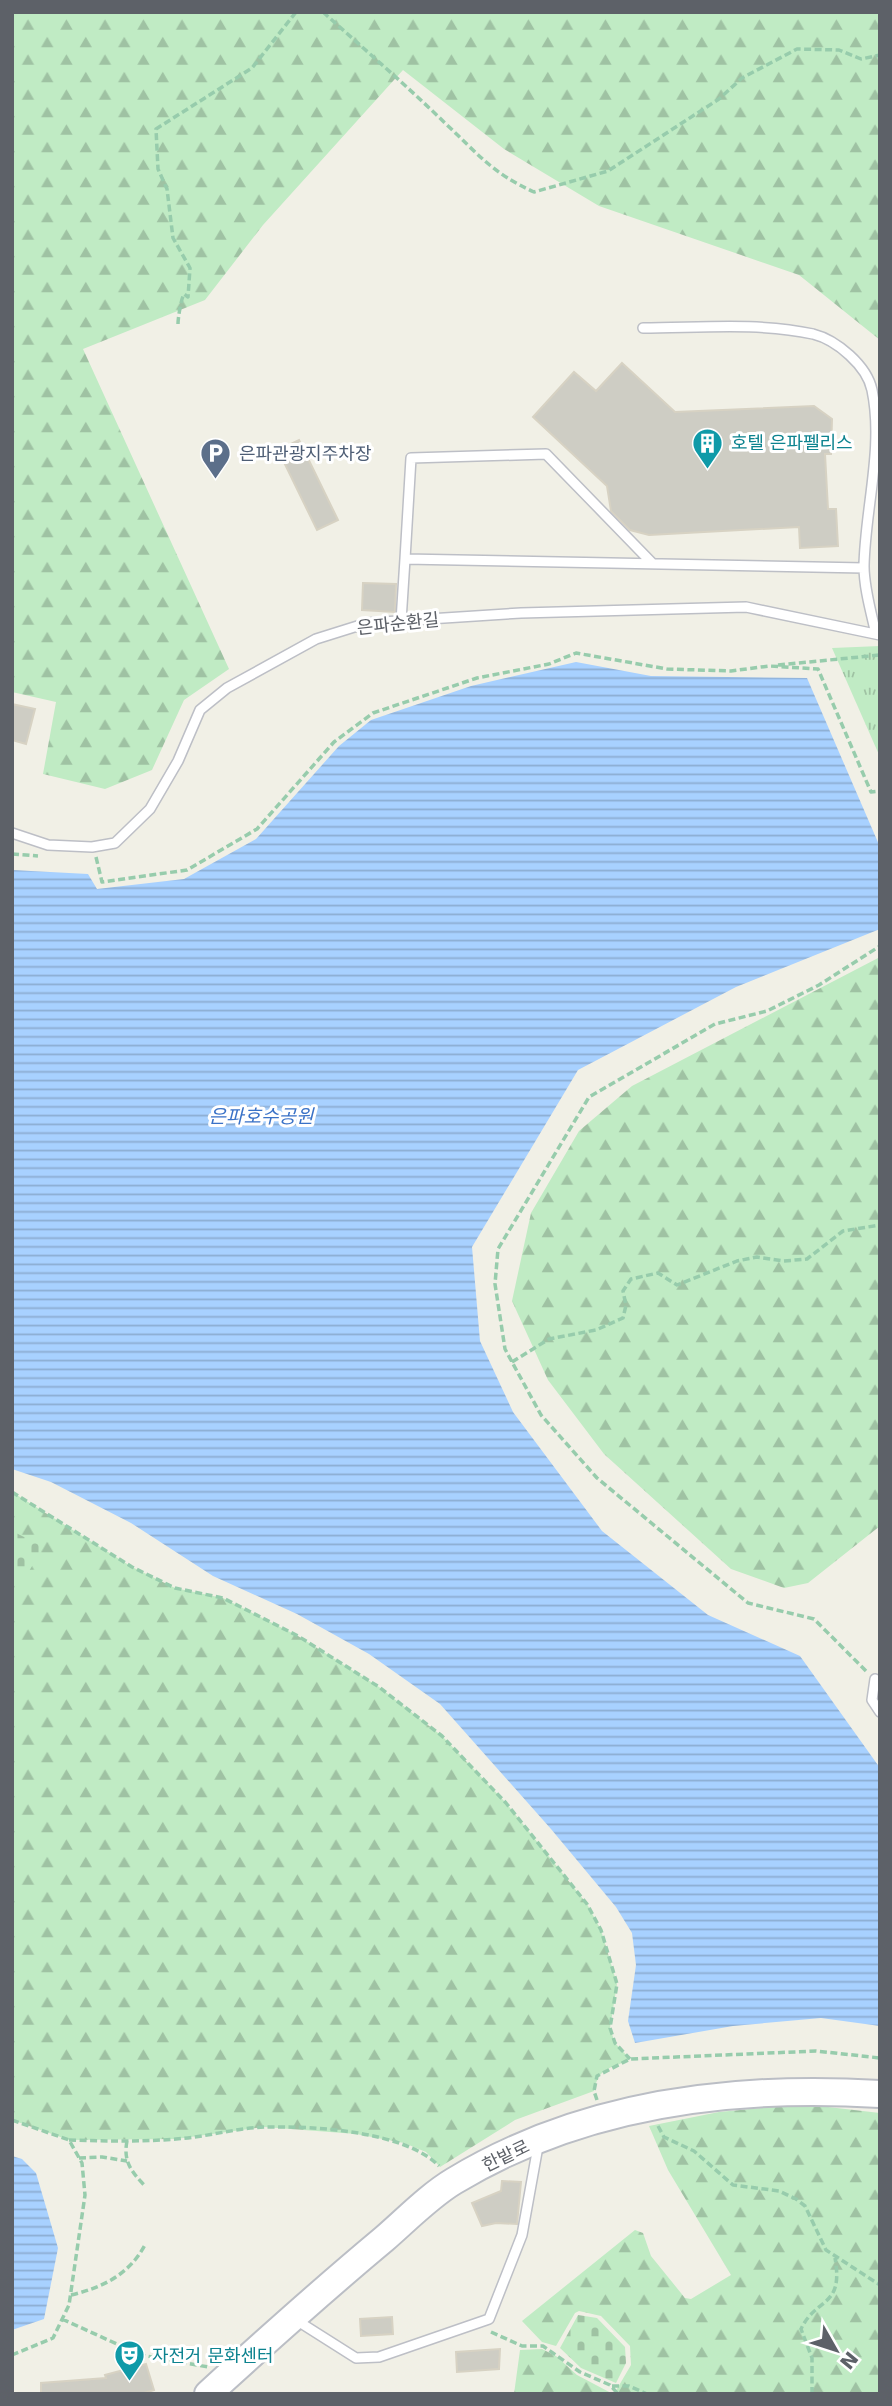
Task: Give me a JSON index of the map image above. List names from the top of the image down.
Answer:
{
  "streets": {
    "street": ["한밭로"],
    "lane": ["은파순환길"]
  },
  "water": ["은파호수공원"],
  "places": {
    "building": ["호텔 은파펠리스"],
    "parking": ["은파관광지주차장"],
    "theatre": ["자전거 문화센터"]
  },
  "north": "bottom right"
}
